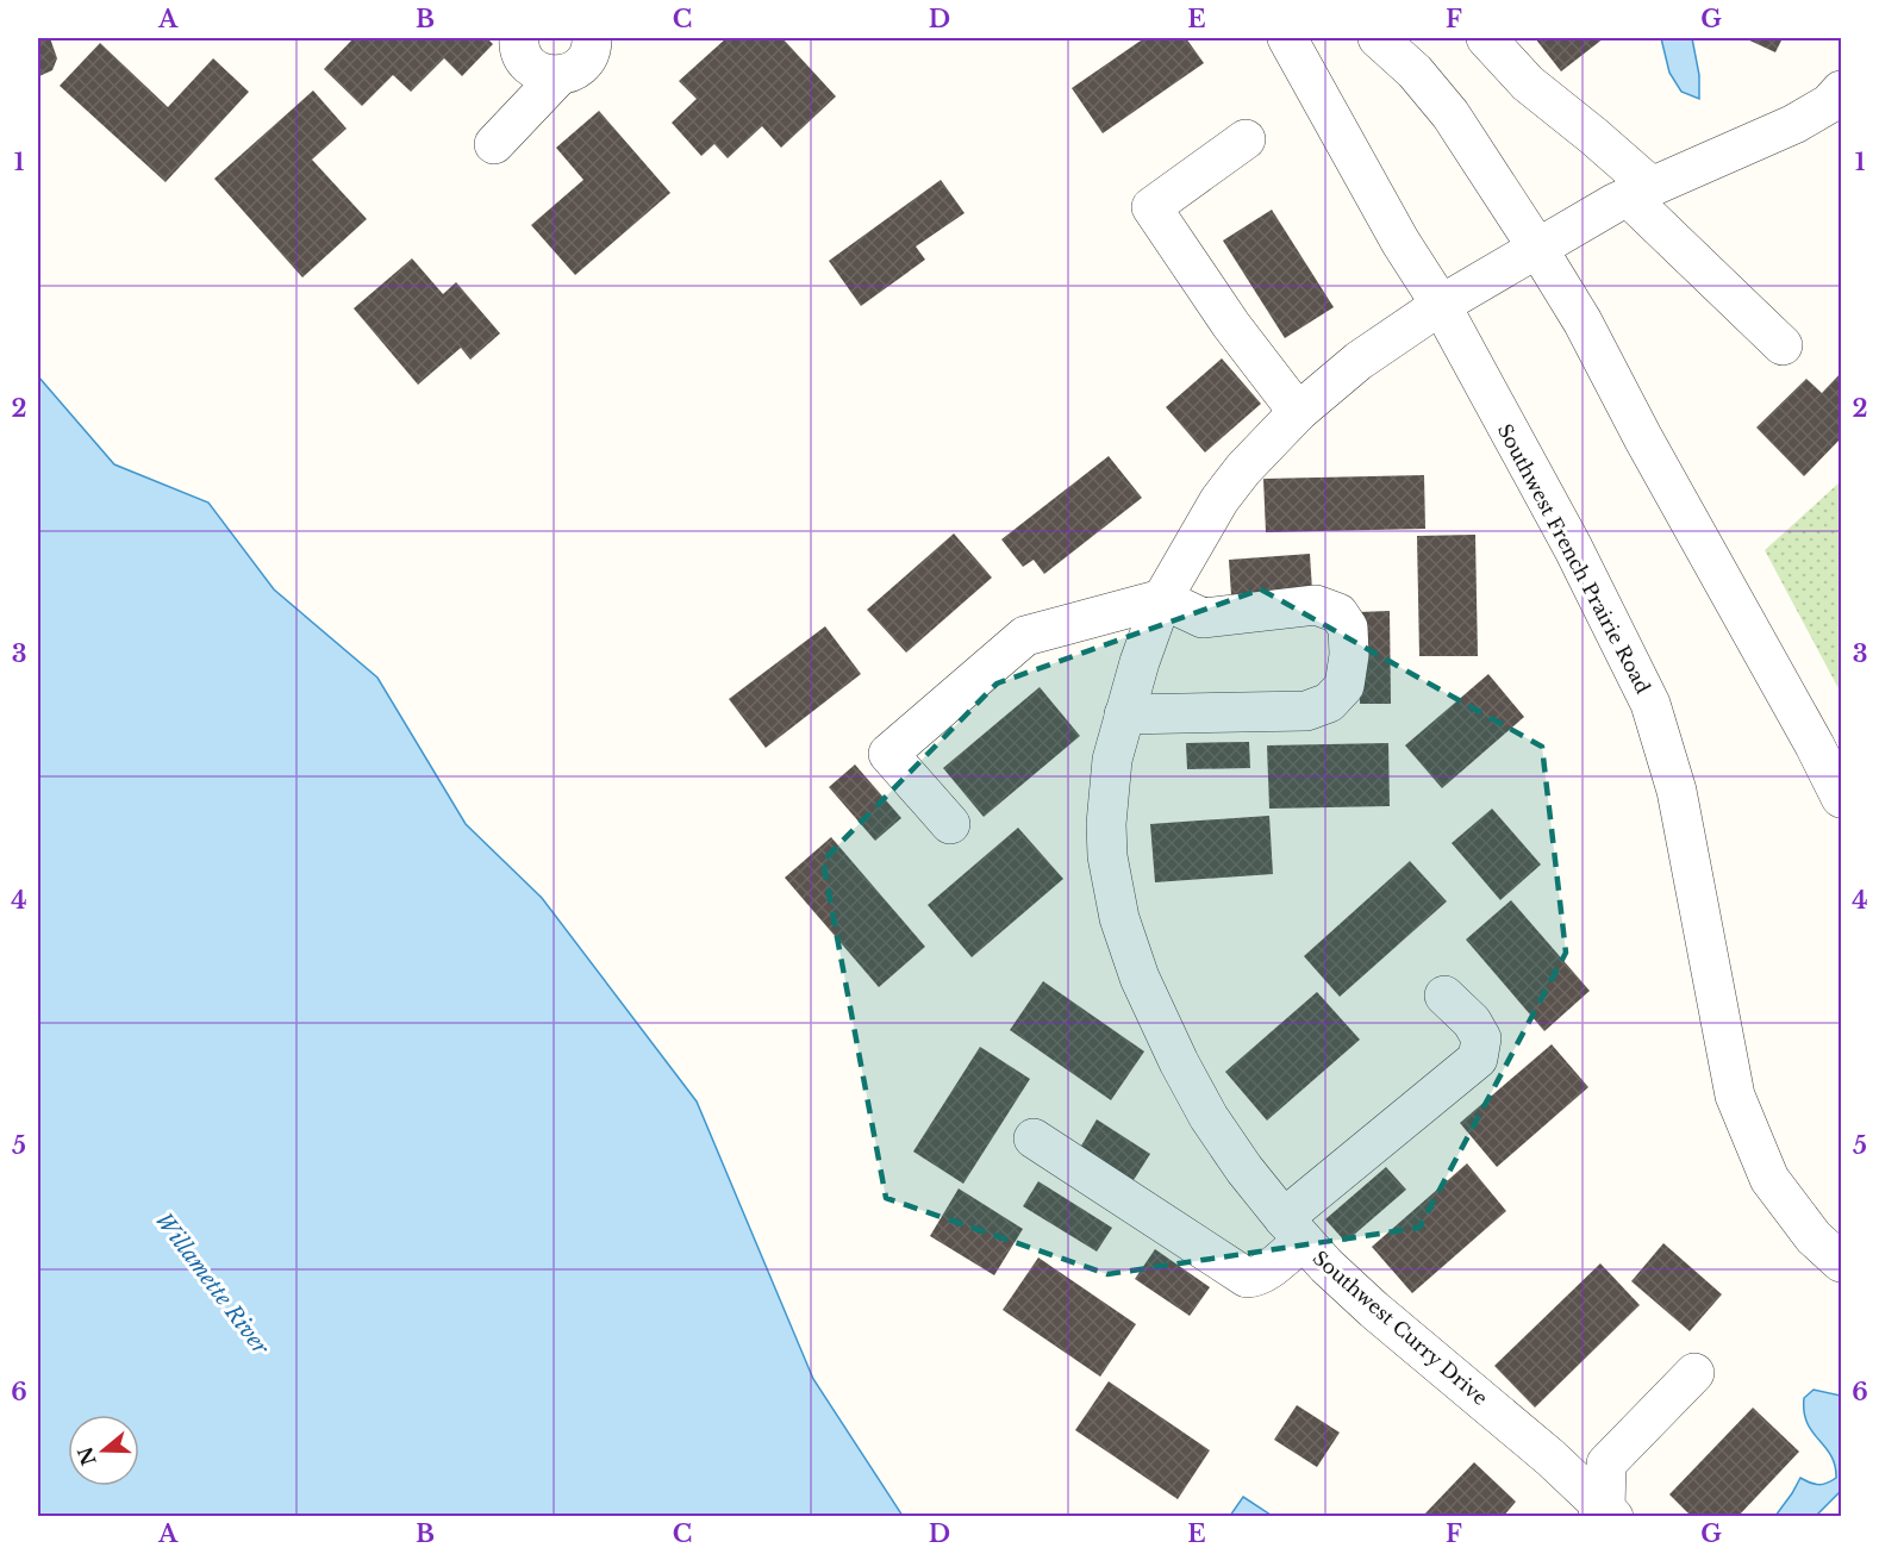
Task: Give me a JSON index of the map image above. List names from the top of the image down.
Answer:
{
  "streets": {
    "street": ["Southwest French Prairie Road", "Southwest Curry Drive"]
  },
  "crossings": [
    ["Southwest French Prairie Road", "Southwest Curry Drive"]
  ],
  "water": ["Willamette River"],
  "north": "left",
  "grid": {
    "columns": [
      "A",
      "B",
      "C",
      "D",
      "E",
      "F",
      "G"
    ],
    "rows": [
      "1",
      "2",
      "3",
      "4",
      "5",
      "6"
    ]
  }
}
